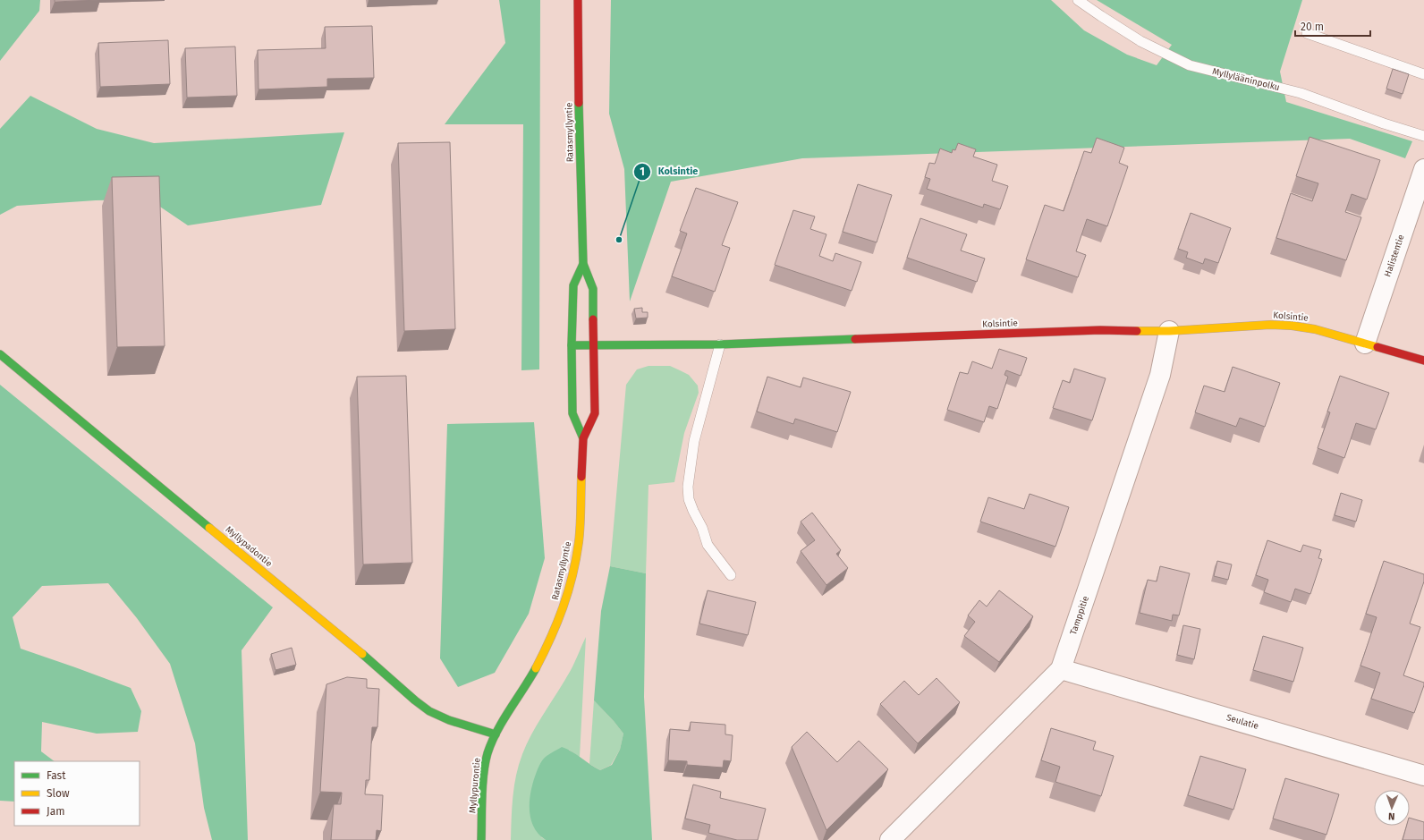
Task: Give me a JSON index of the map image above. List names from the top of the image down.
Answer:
{
  "streets": {
    "street": [
      "Ratasmyllyntie",
      "Halistentie",
      "Kolsintie",
      "Myllypadontie",
      "Tamppitie",
      "Seulatie",
      "Myllypurontie"
    ],
    "lane": ["Myllylääninpolku"]
  },
  "crossings": [
    ["Ratasmyllyntie", "Kolsintie"],
    ["Ratasmyllyntie", "Myllypadontie"],
    ["Ratasmyllyntie", "Myllypurontie"],
    ["Halistentie", "Kolsintie"],
    ["Kolsintie", "Tamppitie"],
    ["Myllypadontie", "Myllypurontie"],
    ["Tamppitie", "Seulatie"]
  ],
  "places": ["Kolsintie"],
  "legend": ["Fast", "Slow", "Jam"],
  "scale_bar": "20 m",
  "north": "bottom"
}
